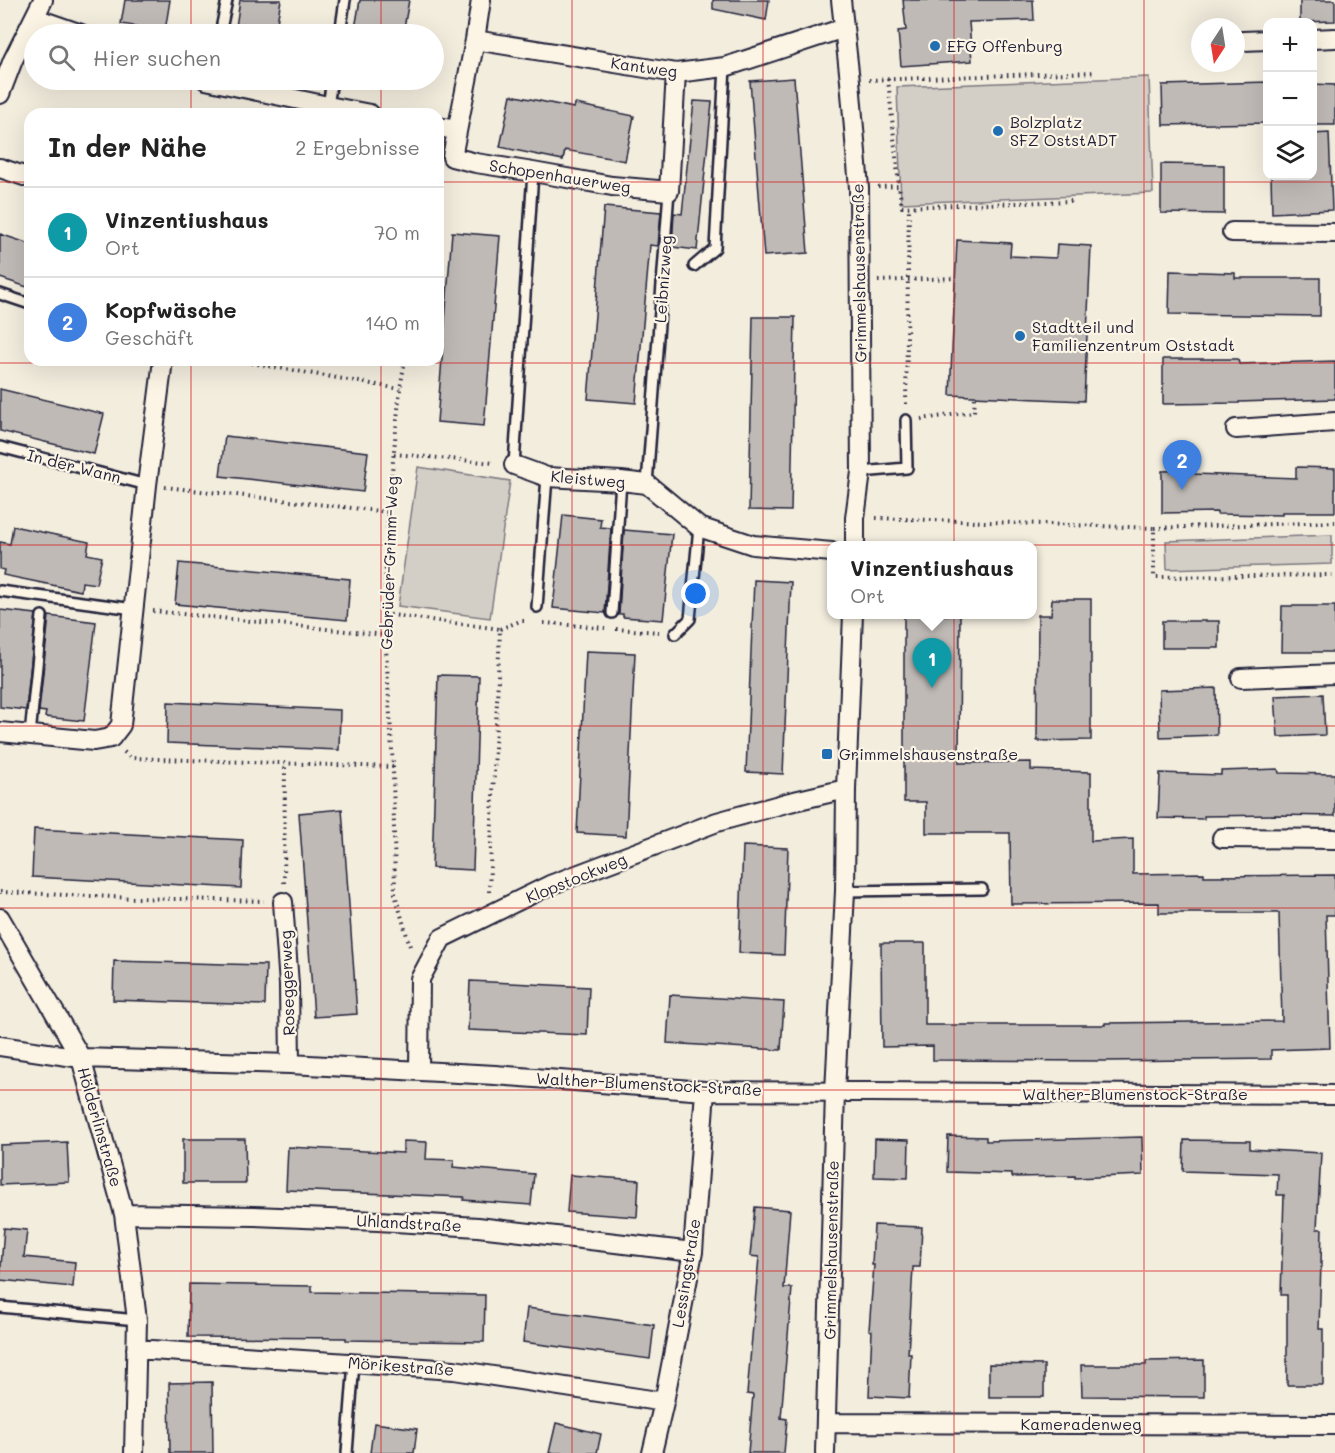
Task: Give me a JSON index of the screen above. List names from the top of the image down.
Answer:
{
  "streets": {
    "street": [
      "Kantweg",
      "Schopenhauerweg",
      "Grimmelshausenstraße",
      "Leibnizweg",
      "Kleistweg",
      "Klopstockweg",
      "Roseggerweg",
      "Walther-Blumenstock-Straße",
      "Hölderlinstraße",
      "Uhlandstraße",
      "Lessingstraße",
      "Mörikestraße",
      "Kameradenweg"
    ],
    "lane": ["In der Wann"],
    "path": ["Gebrüder-Grimm-Weg"]
  },
  "crossings": [
    ["Kantweg", "Grimmelshausenstraße"],
    ["Kantweg", "Leibnizweg"],
    ["Schopenhauerweg", "Leibnizweg"],
    ["Grimmelshausenstraße", "Klopstockweg"],
    ["Grimmelshausenstraße", "Walther-Blumenstock-Straße"],
    ["Grimmelshausenstraße", "Kameradenweg"],
    ["Leibnizweg", "Kleistweg"],
    ["Gebrüder-Grimm-Weg", "Klopstockweg"],
    ["Klopstockweg", "Walther-Blumenstock-Straße"],
    ["Roseggerweg", "Walther-Blumenstock-Straße"],
    ["Walther-Blumenstock-Straße", "Hölderlinstraße"],
    ["Walther-Blumenstock-Straße", "Lessingstraße"],
    ["Hölderlinstraße", "Uhlandstraße"],
    ["Hölderlinstraße", "Mörikestraße"],
    ["Uhlandstraße", "Lessingstraße"],
    ["Lessingstraße", "Mörikestraße"]
  ],
  "places": {
    "other": ["EFG Offenburg", "Bolzplatz SFZ OststADT", "Stadtteil und Familienzentrum Oststadt"],
    "transit": ["Grimmelshausenstraße"]
  },
  "north": "bottom",
  "page": {
    "map_buttons": ["+", "−"],
    "search": "Hier suchen",
    "heading": ["In der Nähe", "2 Ergebnisse"],
    "list": [
      {
        "mark": "1",
        "name": "Vinzentiushaus",
        "note": "Ort",
        "value": "70 m"
      },
      {
        "mark": "2",
        "name": "Kopfwäsche",
        "note": "Geschäft",
        "value": "140 m"
      }
    ],
    "pins": ["2", "1"],
    "popup": ["Vinzentiushaus", "Ort"]
  }
}
